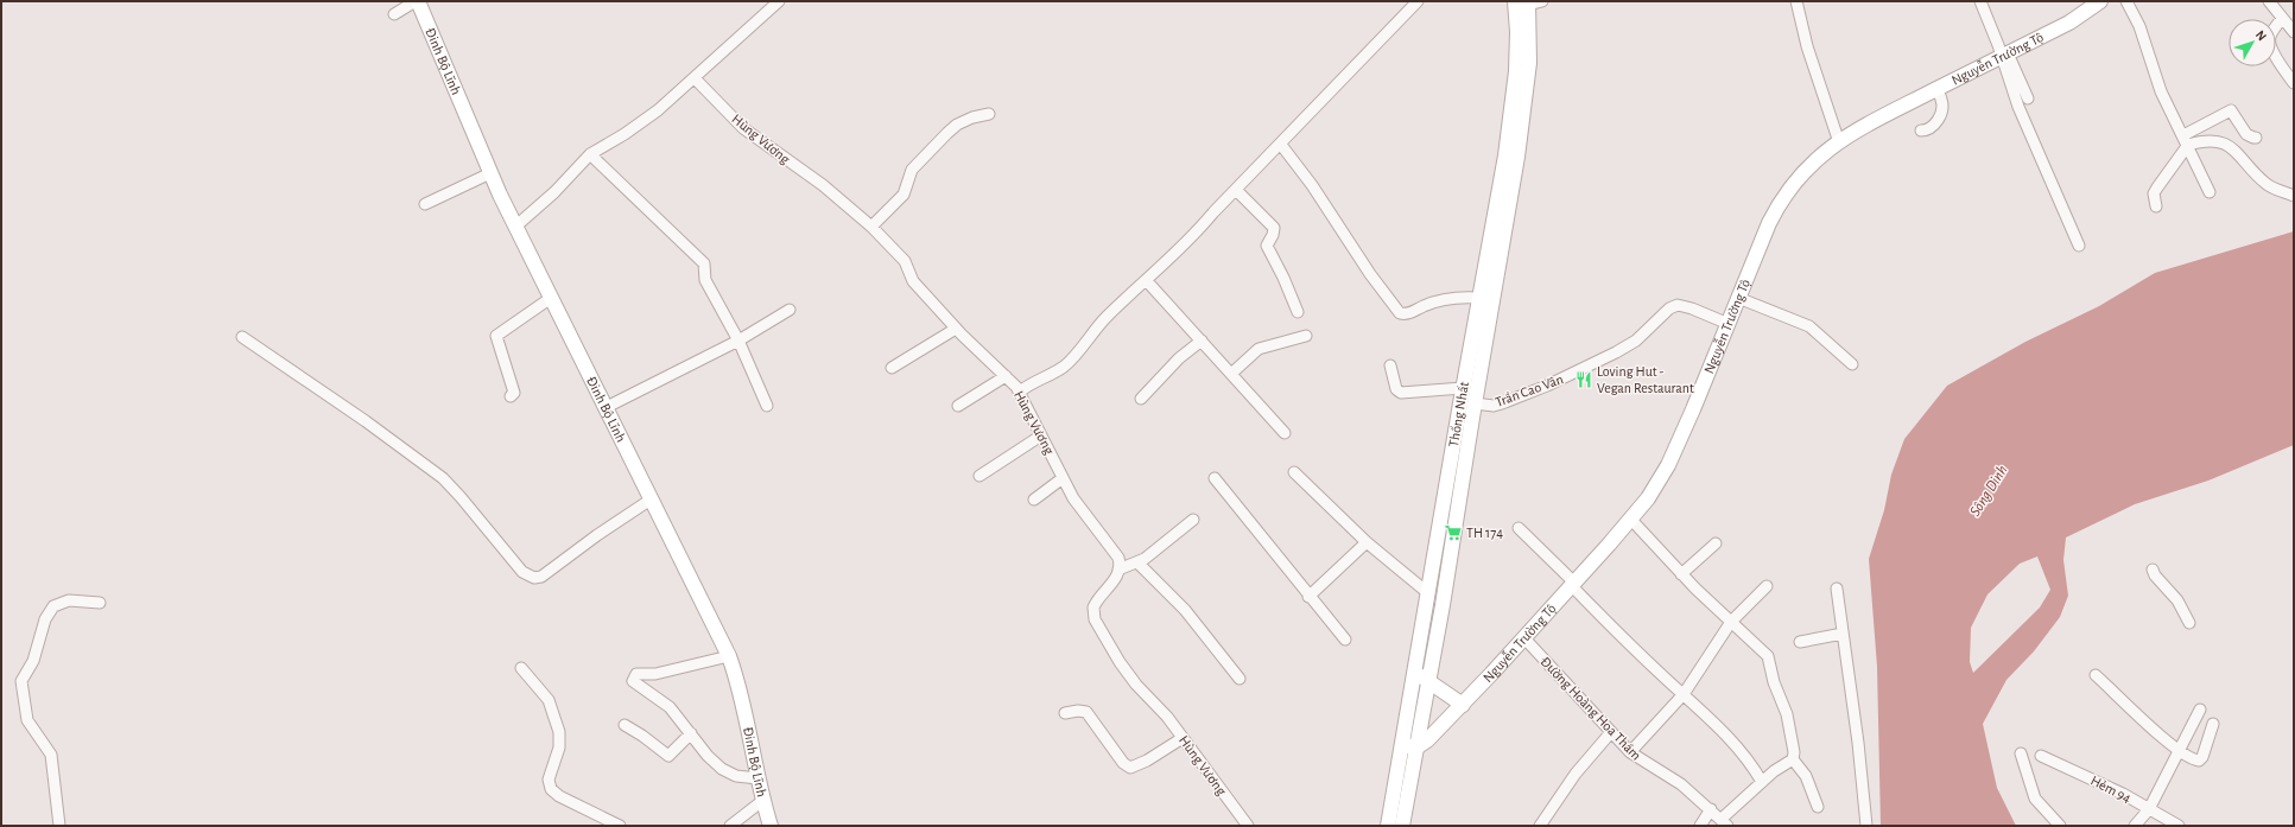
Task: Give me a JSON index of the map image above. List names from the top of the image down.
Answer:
{
  "streets": {
    "street": [
      "Nguyễn Trường Tộ",
      "Đinh Bộ Lĩnh",
      "Hùng Vương",
      "Trần Cao Vân",
      "Thống Nhất",
      "Đường Hoàng Hoa Thám",
      "Hẻm 94"
    ]
  },
  "crossings": [
    ["Nguyễn Trường Tộ", "Trần Cao Vân"],
    ["Nguyễn Trường Tộ", "Thống Nhất"],
    ["Nguyễn Trường Tộ", "Đường Hoàng Hoa Thám"],
    ["Trần Cao Vân", "Thống Nhất"]
  ],
  "water": ["Sông Dinh"],
  "places": {
    "restaurant": ["Loving Hut - Vegan Restaurant"],
    "supermarket": ["TH 174"]
  },
  "north": "top right"
}
